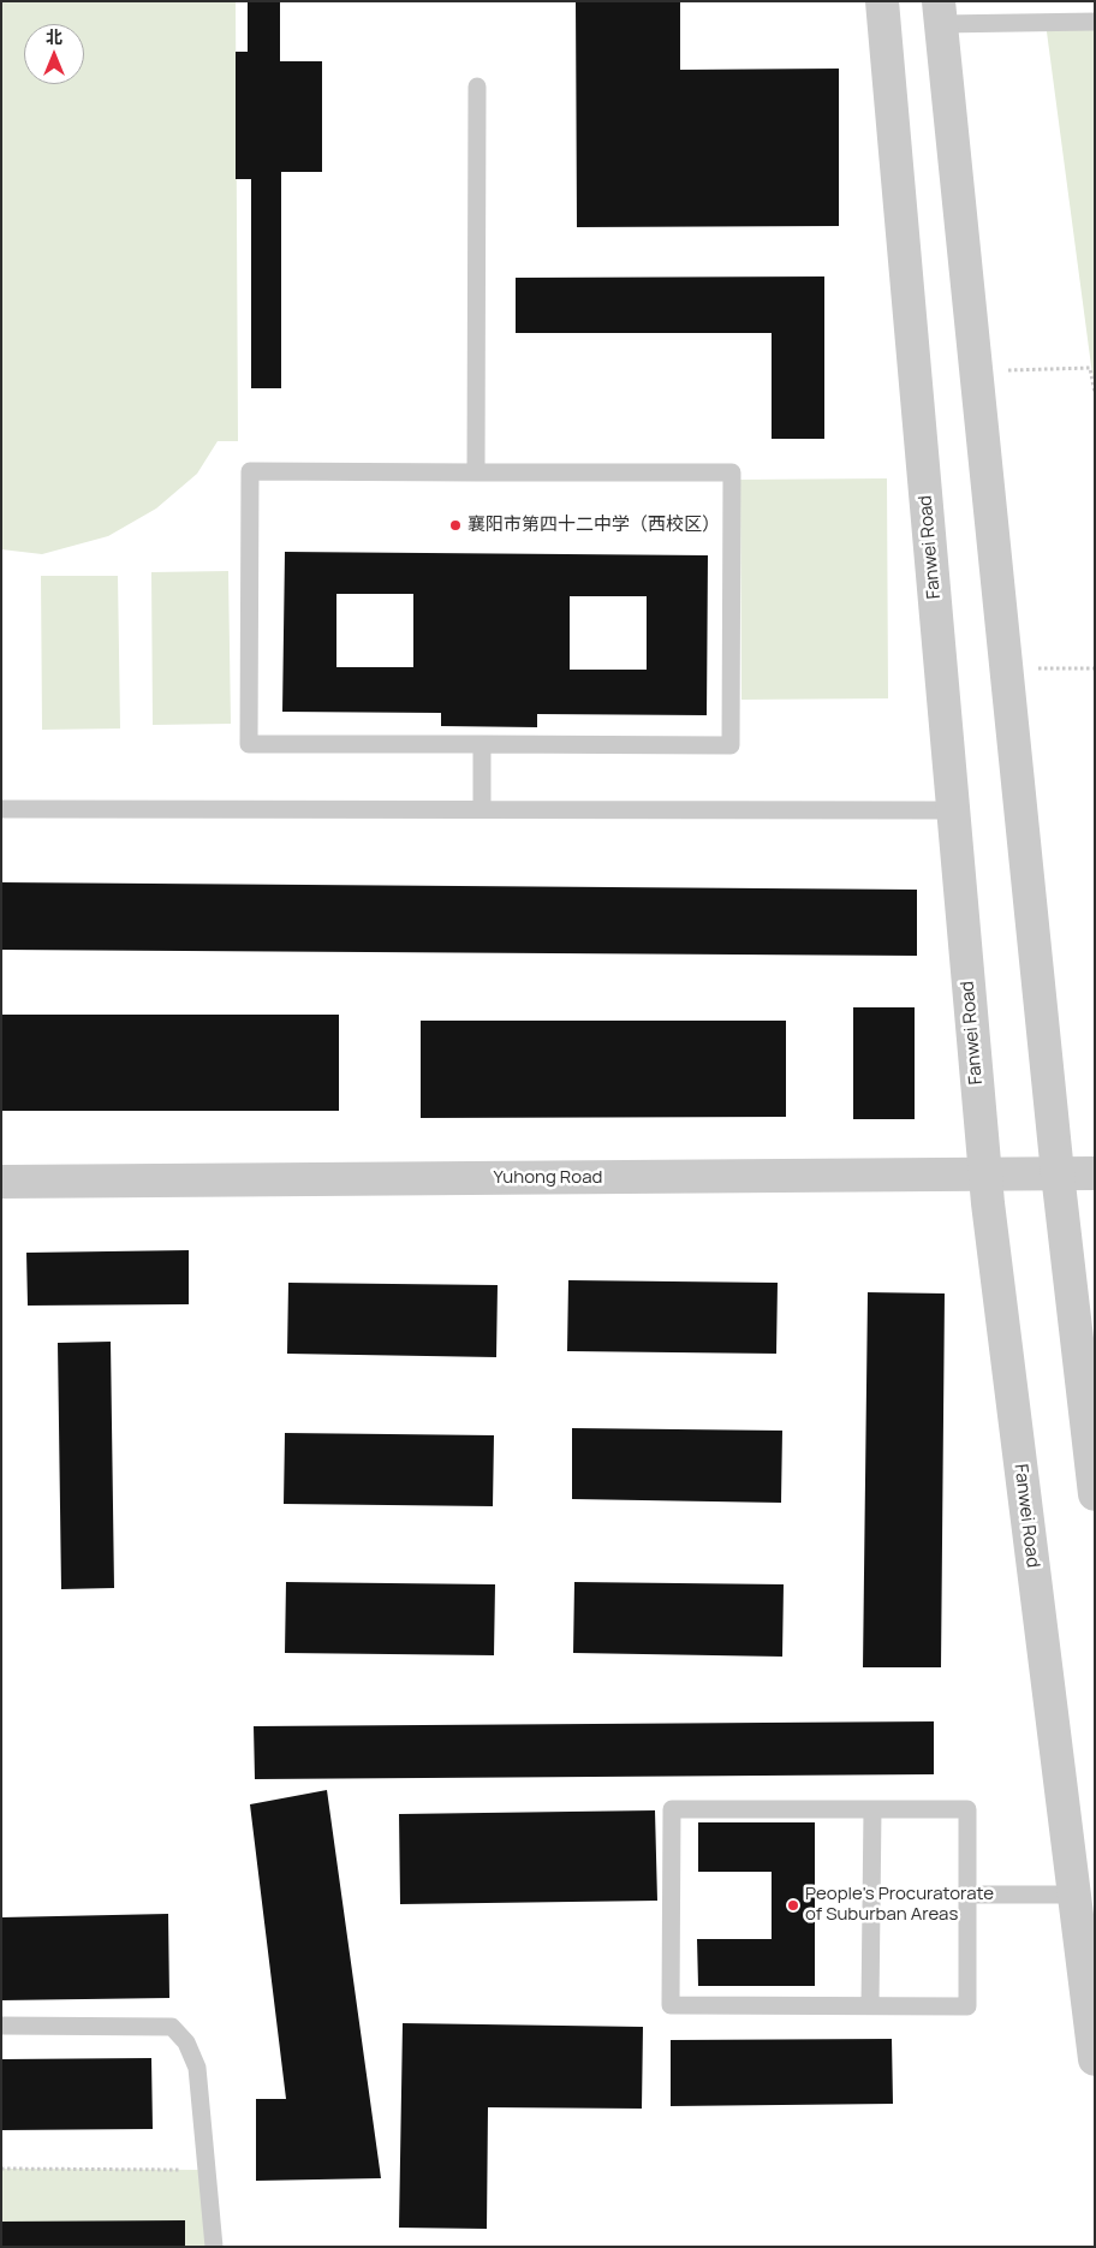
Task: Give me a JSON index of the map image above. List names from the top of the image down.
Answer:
{
  "streets": {
    "street": ["Fanwei Road", "Yuhong Road"]
  },
  "crossings": [
    ["Fanwei Road", "Yuhong Road"]
  ],
  "places": ["襄阳市第四十二中学（西校区）", "People's Procuratorate of Suburban Areas"],
  "north": "top"
}
